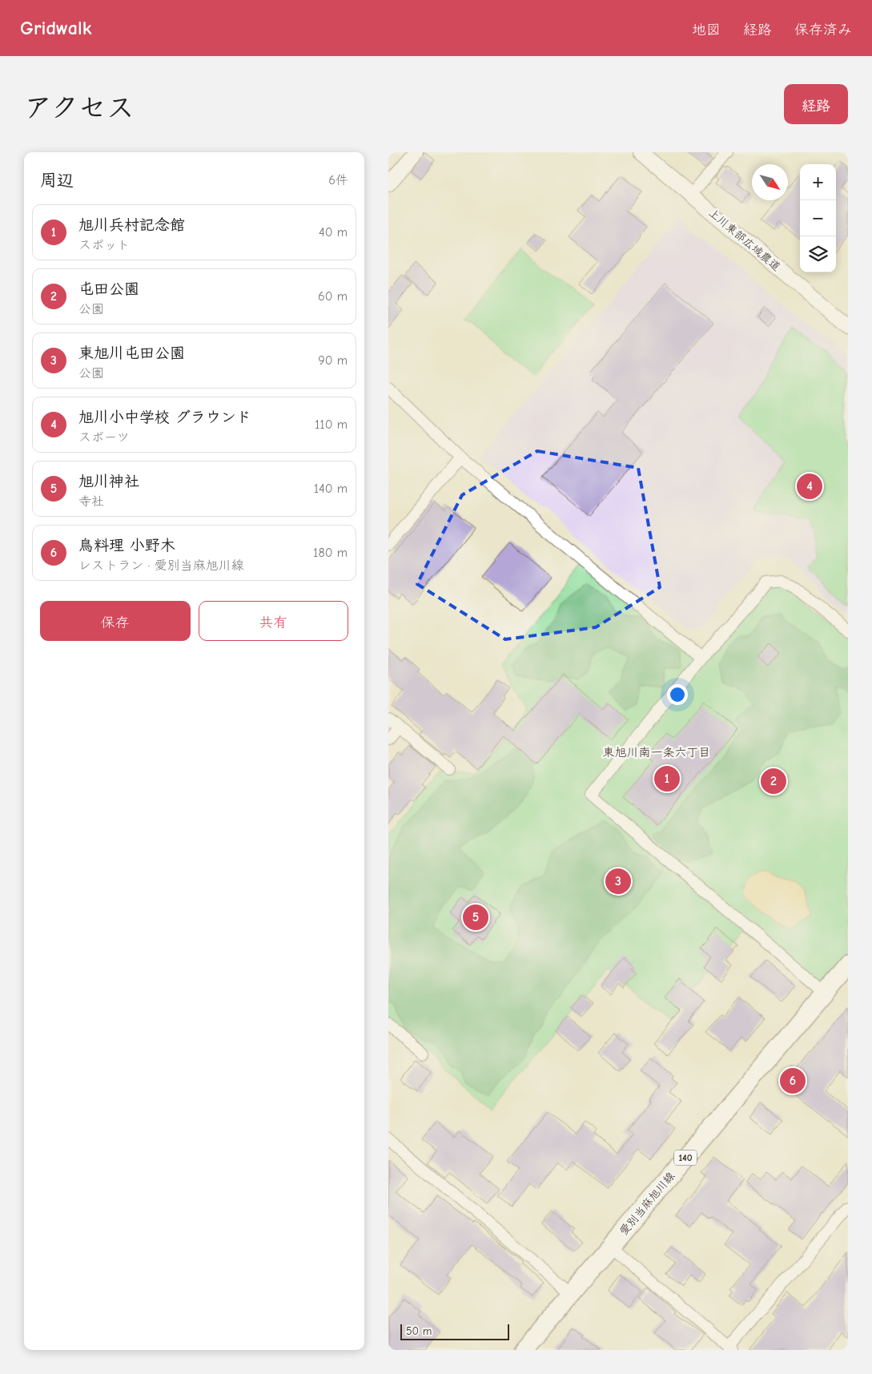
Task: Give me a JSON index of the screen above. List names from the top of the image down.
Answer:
{
  "streets": {
    "main road": ["140", "愛別当麻旭川線"],
    "street": ["上川東部広域農道"]
  },
  "districts": ["東旭川南一条六丁目"],
  "scale_bar": "50 m",
  "north": "bottom right",
  "page": {
    "header": "Gridwalk",
    "nav": ["地図", "経路", "保存済み"],
    "title": "アクセス",
    "buttons": [
      "経路",
      ["保存", "共有"]
    ],
    "heading": ["周辺", "6件"],
    "map_buttons": ["+", "−"],
    "list": [
      {
        "mark": "1",
        "name": "旭川兵村記念館",
        "note": "スポット",
        "value": "40 m"
      },
      {
        "mark": "2",
        "name": "屯田公園",
        "note": "公園",
        "value": "60 m"
      },
      {
        "mark": "3",
        "name": "東旭川屯田公園",
        "note": "公園",
        "value": "90 m"
      },
      {
        "mark": "4",
        "name": "旭川小中学校 グラウンド",
        "note": "スポーツ",
        "value": "110 m"
      },
      {
        "mark": "5",
        "name": "旭川神社",
        "note": "寺社",
        "value": "140 m"
      },
      {
        "mark": "6",
        "name": "鳥料理 小野木",
        "note": "レストラン · 愛別当麻旭川線",
        "value": "180 m"
      }
    ],
    "pins": [
      "4",
      "1",
      "2",
      "3",
      "5",
      "6"
    ],
    "scale": "50 m"
  }
}
